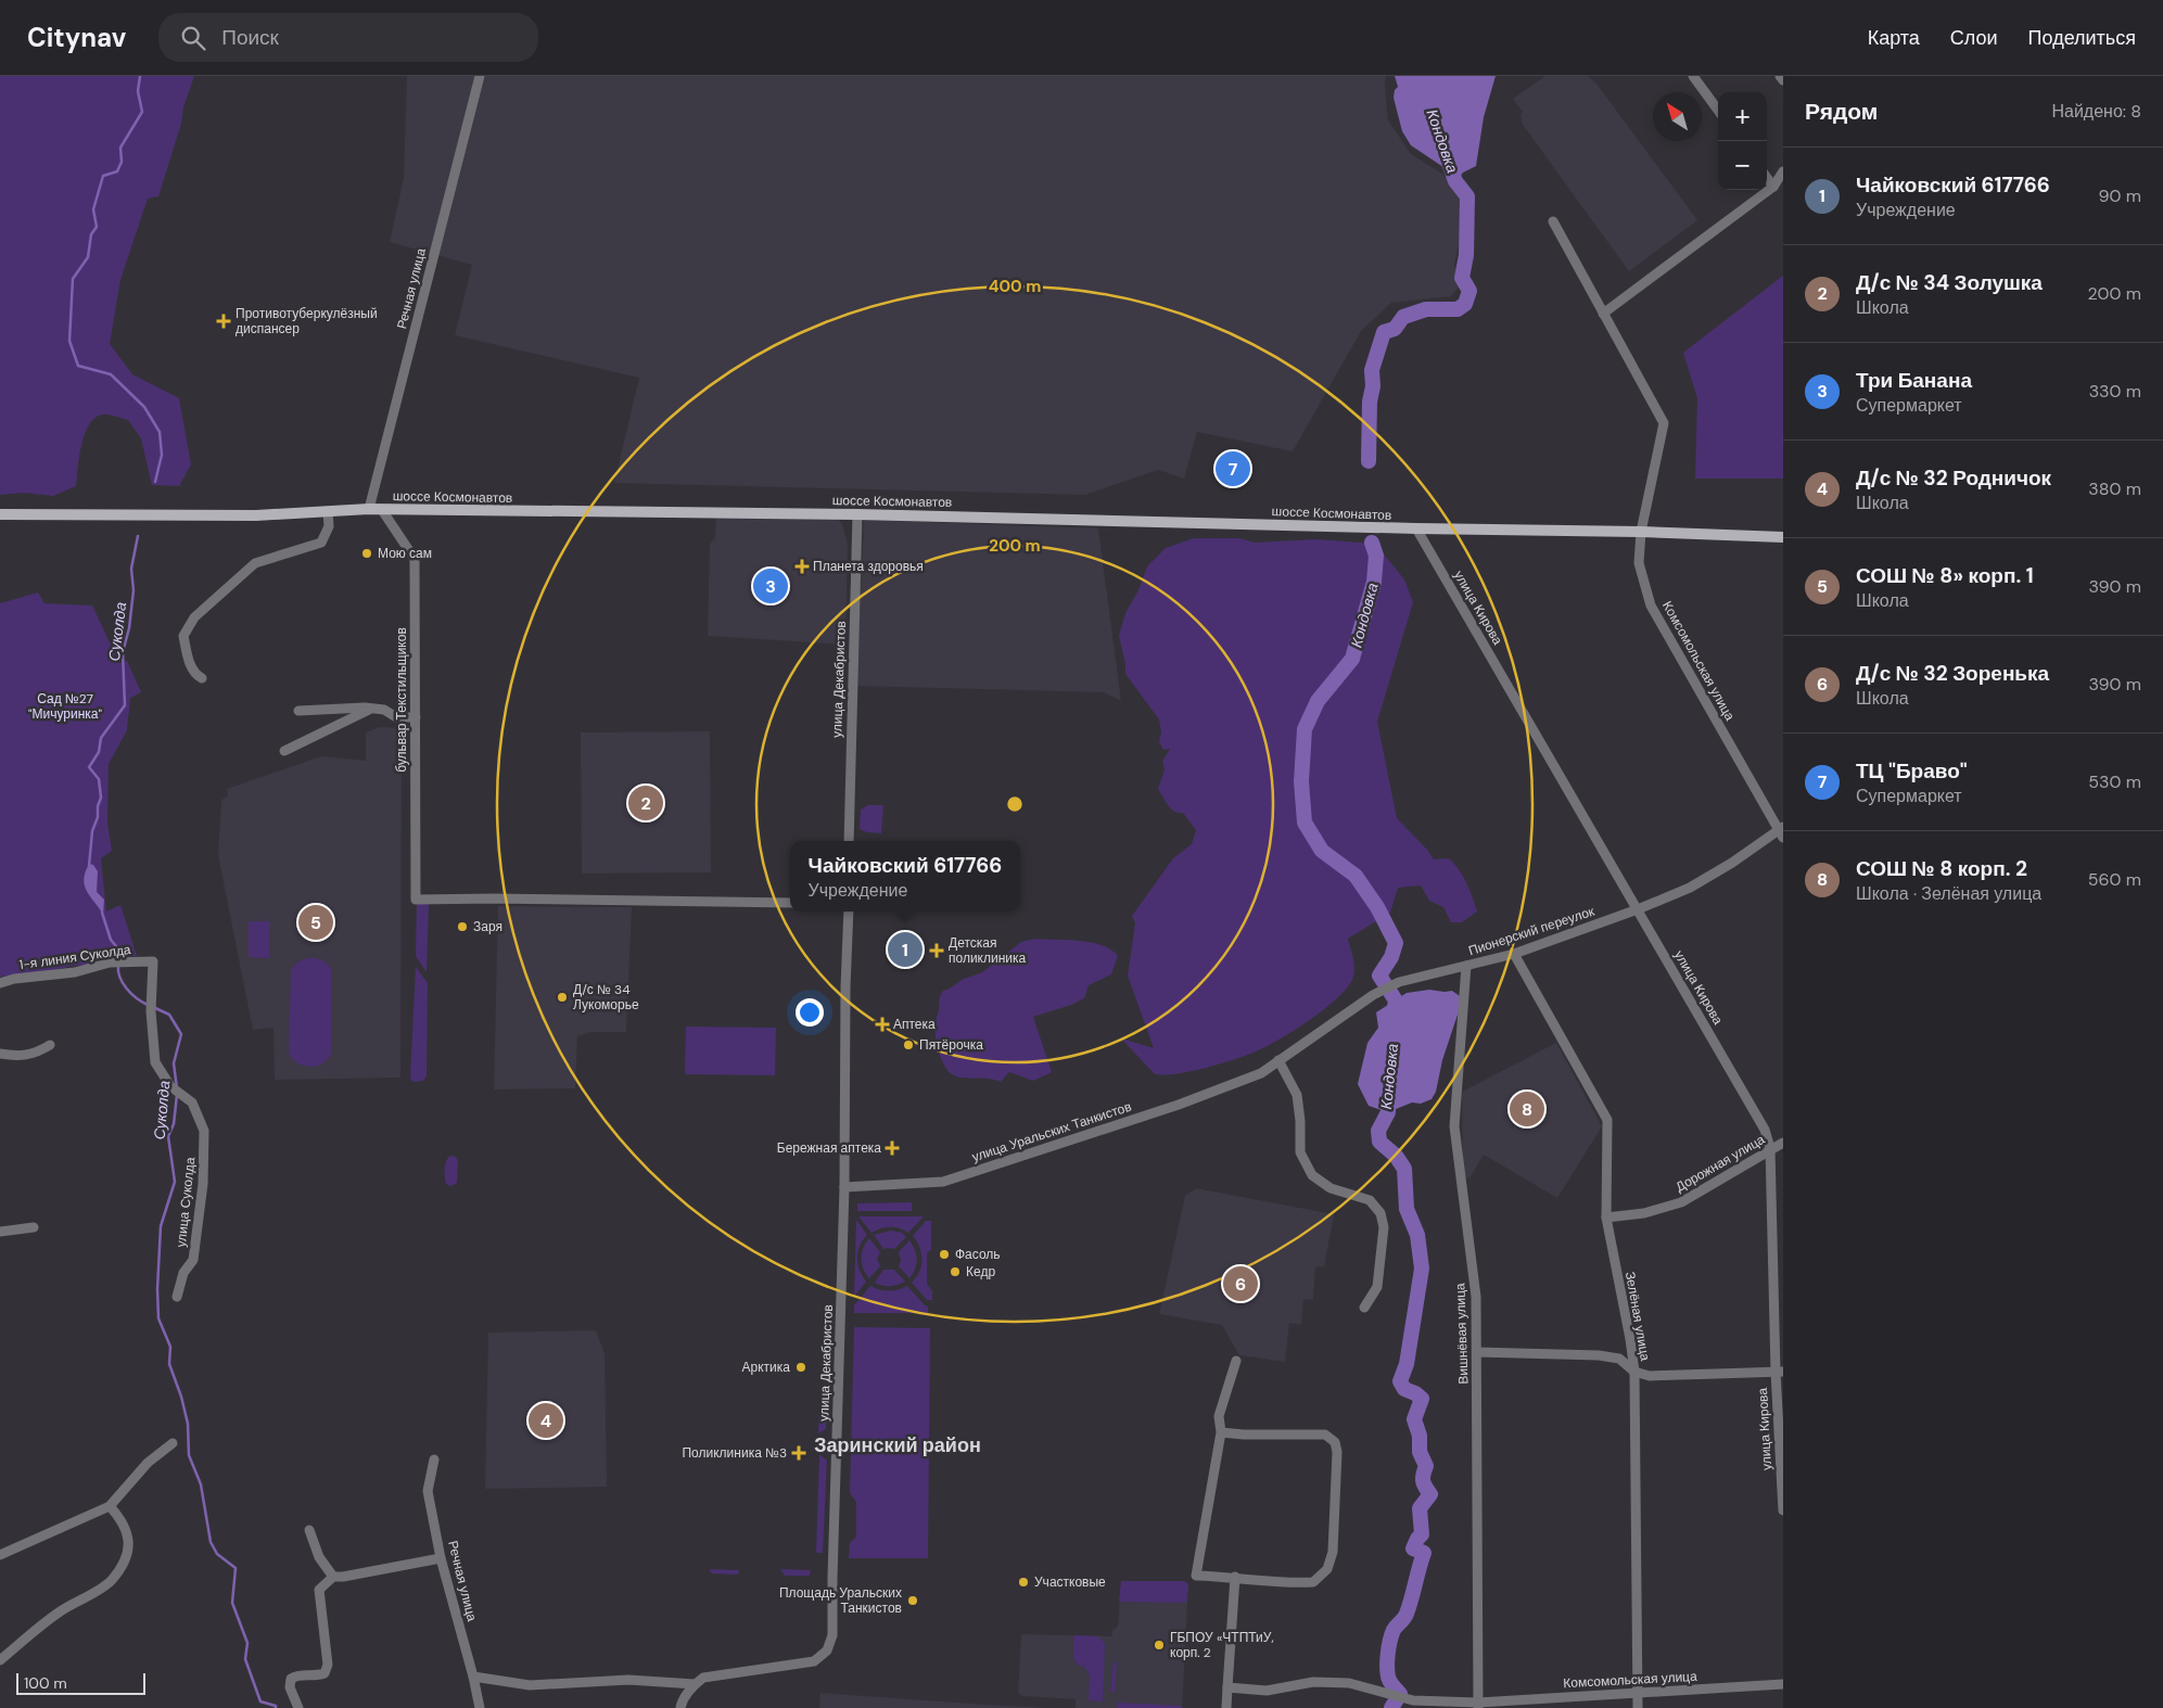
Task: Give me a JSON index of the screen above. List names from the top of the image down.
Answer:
{
  "streets": {
    "main road": ["шоссе Космонавтов"],
    "street": [
      "Речная улица",
      "улица Кирова",
      "Комсомольская улица",
      "улица Декабристов",
      "бульвар Текстильщиков",
      "Пионерский переулок",
      "1-я линия Суколда",
      "улица Уральских Танкистов",
      "Дорожная улица",
      "улица Суколда",
      "Зелёная улица",
      "Вишнёвая улица"
    ]
  },
  "crossings": [
    ["Речная улица", "шоссе Космонавтов"],
    ["шоссе Космонавтов", "улица Кирова"],
    ["шоссе Космонавтов", "Комсомольская улица"],
    ["шоссе Космонавтов", "улица Декабристов"],
    ["шоссе Космонавтов", "бульвар Текстильщиков"],
    ["улица Кирова", "Пионерский переулок"],
    ["улица Кирова", "Дорожная улица"],
    ["Комсомольская улица", "Пионерский переулок"],
    ["Комсомольская улица", "Зелёная улица"],
    ["Комсомольская улица", "Вишнёвая улица"],
    ["улица Декабристов", "улица Уральских Танкистов"],
    ["Пионерский переулок", "улица Уральских Танкистов"],
    ["Пионерский переулок", "Зелёная улица"],
    ["Пионерский переулок", "Вишнёвая улица"],
    ["1-я линия Суколда", "улица Суколда"],
    ["Дорожная улица", "Зелёная улица"]
  ],
  "districts": ["Заринский район"],
  "water": ["Кондовка", "Суколда"],
  "parks": ["Сад №27 \"Мичуринка\""],
  "places": {
    "health": [
      "Противотуберкулёзный диспансер",
      "Планета здоровья",
      "Детская поликлиника",
      "Аптека",
      "Бережная аптека",
      "Поликлиника №3"
    ],
    "other": [
      "Мою сам",
      "Заря",
      "Д/с № 34 Лукоморье",
      "Пятёрочка",
      "Фасоль",
      "Кедр",
      "Арктика",
      "Участковые",
      "Площадь Уральских Танкистов",
      "ГБПОУ «ЧТПТиУ, корп. 2"
    ]
  },
  "scale_bar": "100 m",
  "north": "top left",
  "page": {
    "header": "Citynav",
    "search": "Поиск",
    "nav": ["Карта", "Слои", "Поделиться"],
    "heading": ["Рядом", "Найдено: 8"],
    "map_buttons": ["+", "−"],
    "list": [
      {
        "mark": "1",
        "name": "Чайковский 617766",
        "note": "Учреждение",
        "value": "90 m"
      },
      {
        "mark": "2",
        "name": "Д/с № 34 Золушка",
        "note": "Школа",
        "value": "200 m"
      },
      {
        "mark": "3",
        "name": "Три Банана",
        "note": "Супермаркет",
        "value": "330 m"
      },
      {
        "mark": "4",
        "name": "Д/с № 32 Родничок",
        "note": "Школа",
        "value": "380 m"
      },
      {
        "mark": "5",
        "name": "СОШ № 8» корп. 1",
        "note": "Школа",
        "value": "390 m"
      },
      {
        "mark": "6",
        "name": "Д/с № 32 Зоренька",
        "note": "Школа",
        "value": "390 m"
      },
      {
        "mark": "7",
        "name": "ТЦ \"Браво\"",
        "note": "Супермаркет",
        "value": "530 m"
      },
      {
        "mark": "8",
        "name": "СОШ № 8 корп. 2",
        "note": "Школа · Зелёная улица",
        "value": "560 m"
      }
    ],
    "pins": [
      "7",
      "3",
      "2",
      "5",
      "1",
      "8",
      "6",
      "4"
    ],
    "popup": ["Чайковский 617766", "Учреждение"],
    "scale": "100 m"
  },
  "rings": ["400 m", "200 m"]
}
